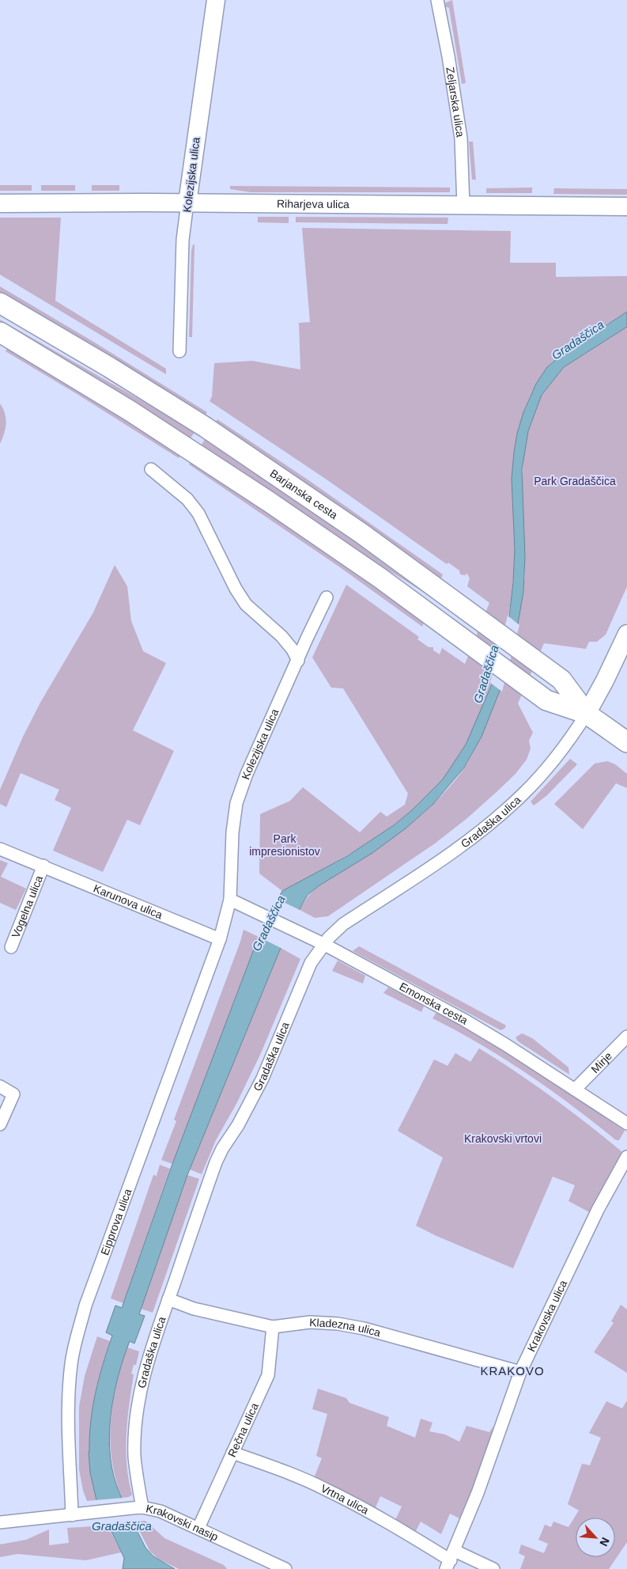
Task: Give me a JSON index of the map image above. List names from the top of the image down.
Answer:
{
  "streets": {
    "main road": ["Barjanska cesta"],
    "street": [
      "Zeljarska ulica",
      "Kolezijska ulica",
      "Riharjeva ulica",
      "Gradaška ulica",
      "Karunova ulica",
      "Vogelna ulica",
      "Emonska cesta",
      "Mirje",
      "Eipprova ulica",
      "Krakovska ulica",
      "Kladezna ulica",
      "Rečna ulica",
      "Vrtna ulica",
      "Krakovski nasip"
    ]
  },
  "crossings": [
    ["Zeljarska ulica", "Riharjeva ulica"],
    ["Kolezijska ulica", "Riharjeva ulica"],
    ["Kolezijska ulica", "Emonska cesta"],
    ["Barjanska cesta", "Gradaška ulica"],
    ["Gradaška ulica", "Emonska cesta"],
    ["Gradaška ulica", "Kladezna ulica"],
    ["Gradaška ulica", "Krakovski nasip"],
    ["Karunova ulica", "Vogelna ulica"],
    ["Karunova ulica", "Eipprova ulica"],
    ["Emonska cesta", "Mirje"],
    ["Eipprova ulica", "Krakovski nasip"],
    ["Krakovska ulica", "Kladezna ulica"],
    ["Krakovska ulica", "Vrtna ulica"],
    ["Kladezna ulica", "Rečna ulica"],
    ["Rečna ulica", "Vrtna ulica"],
    ["Rečna ulica", "Krakovski nasip"]
  ],
  "districts": ["KRAKOVO"],
  "water": ["Gradaščica"],
  "parks": ["Park Gradaščica", "Park impresionistov", "Krakovski vrtovi"],
  "north": "bottom right"
}
